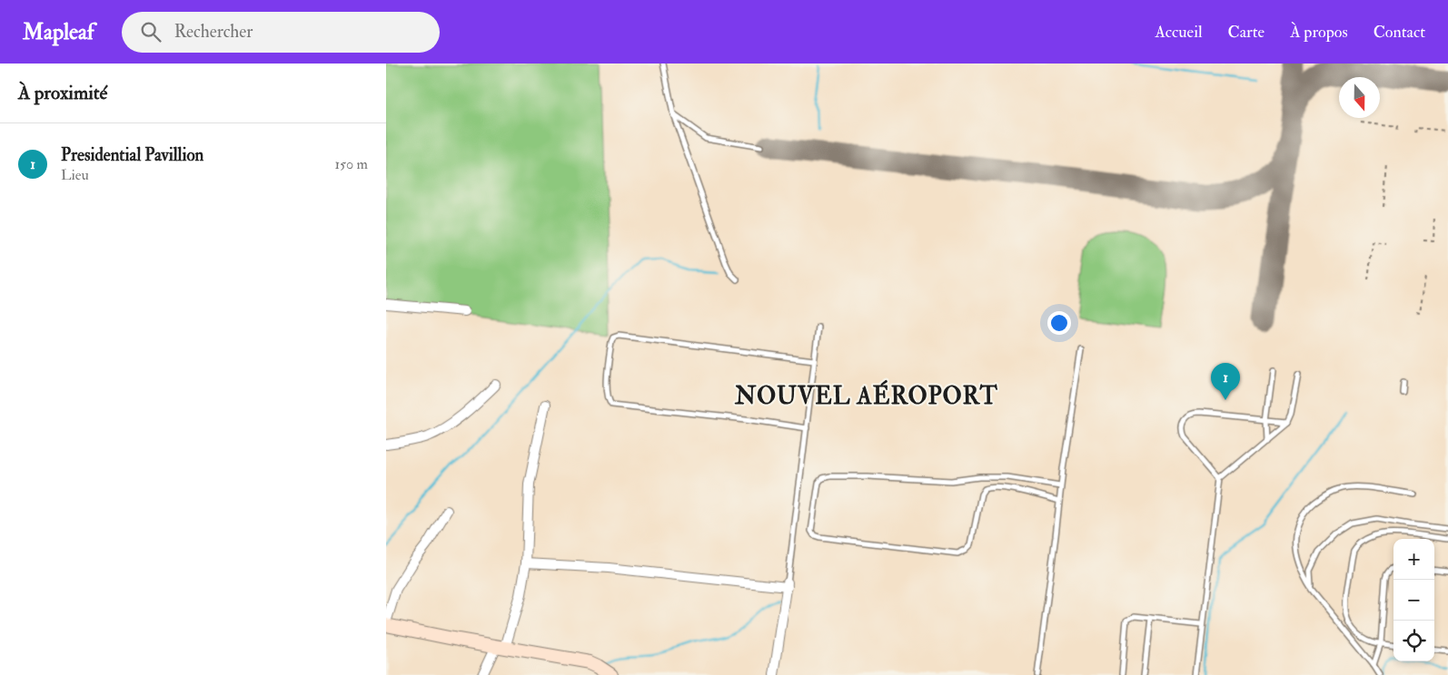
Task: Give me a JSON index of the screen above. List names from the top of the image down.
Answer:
{
  "districts": ["NOUVEL AÉROPORT"],
  "north": "bottom",
  "page": {
    "header": "Mapleaf",
    "search": "Rechercher",
    "nav": [
      "Accueil",
      "Carte",
      "À propos",
      "Contact"
    ],
    "heading": "À proximité",
    "list": [
      {
        "mark": "1",
        "name": "Presidential Pavillion",
        "note": "Lieu",
        "value": "150 m"
      }
    ],
    "pins": "1",
    "map_buttons": ["+", "−"]
  }
}
